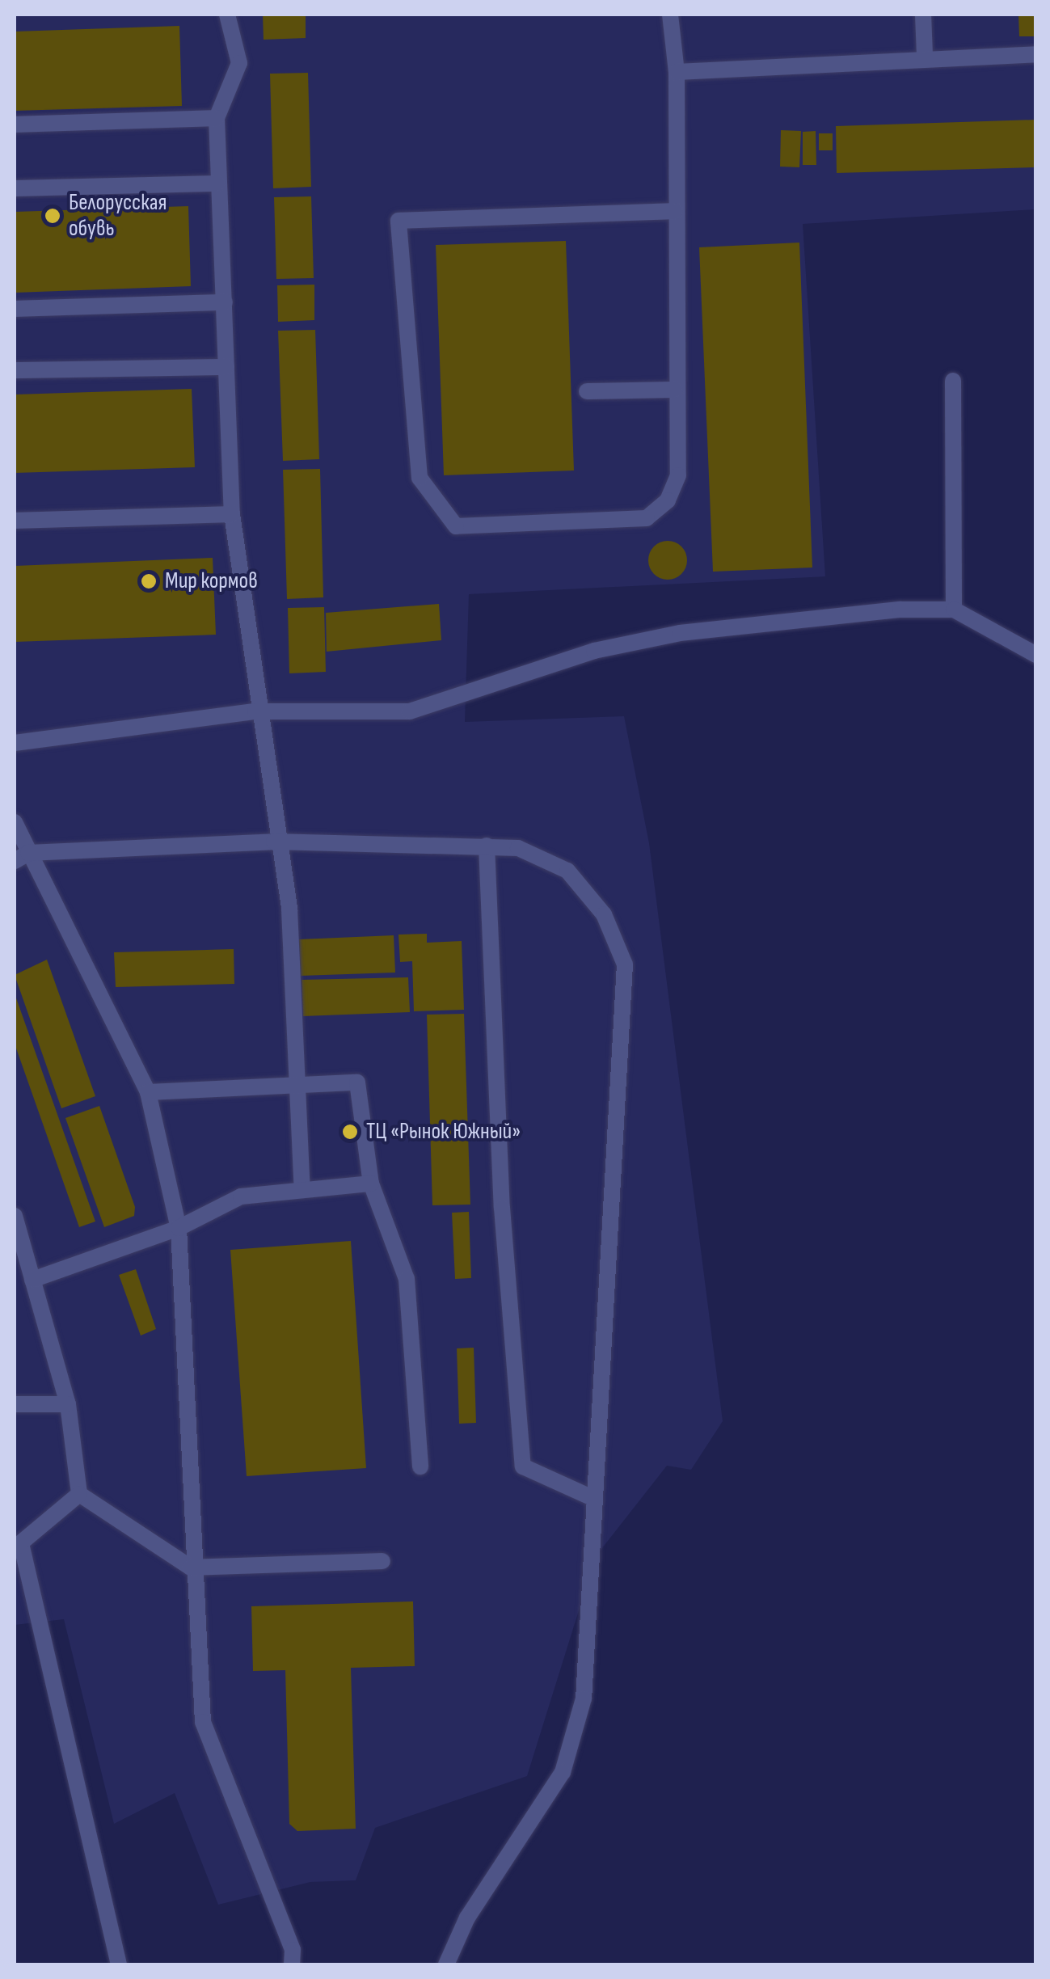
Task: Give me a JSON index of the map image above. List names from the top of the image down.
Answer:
{
  "places": ["Белорусская обувь", "Мир кормов", "ТЦ «Рынок Южный»"]
}
